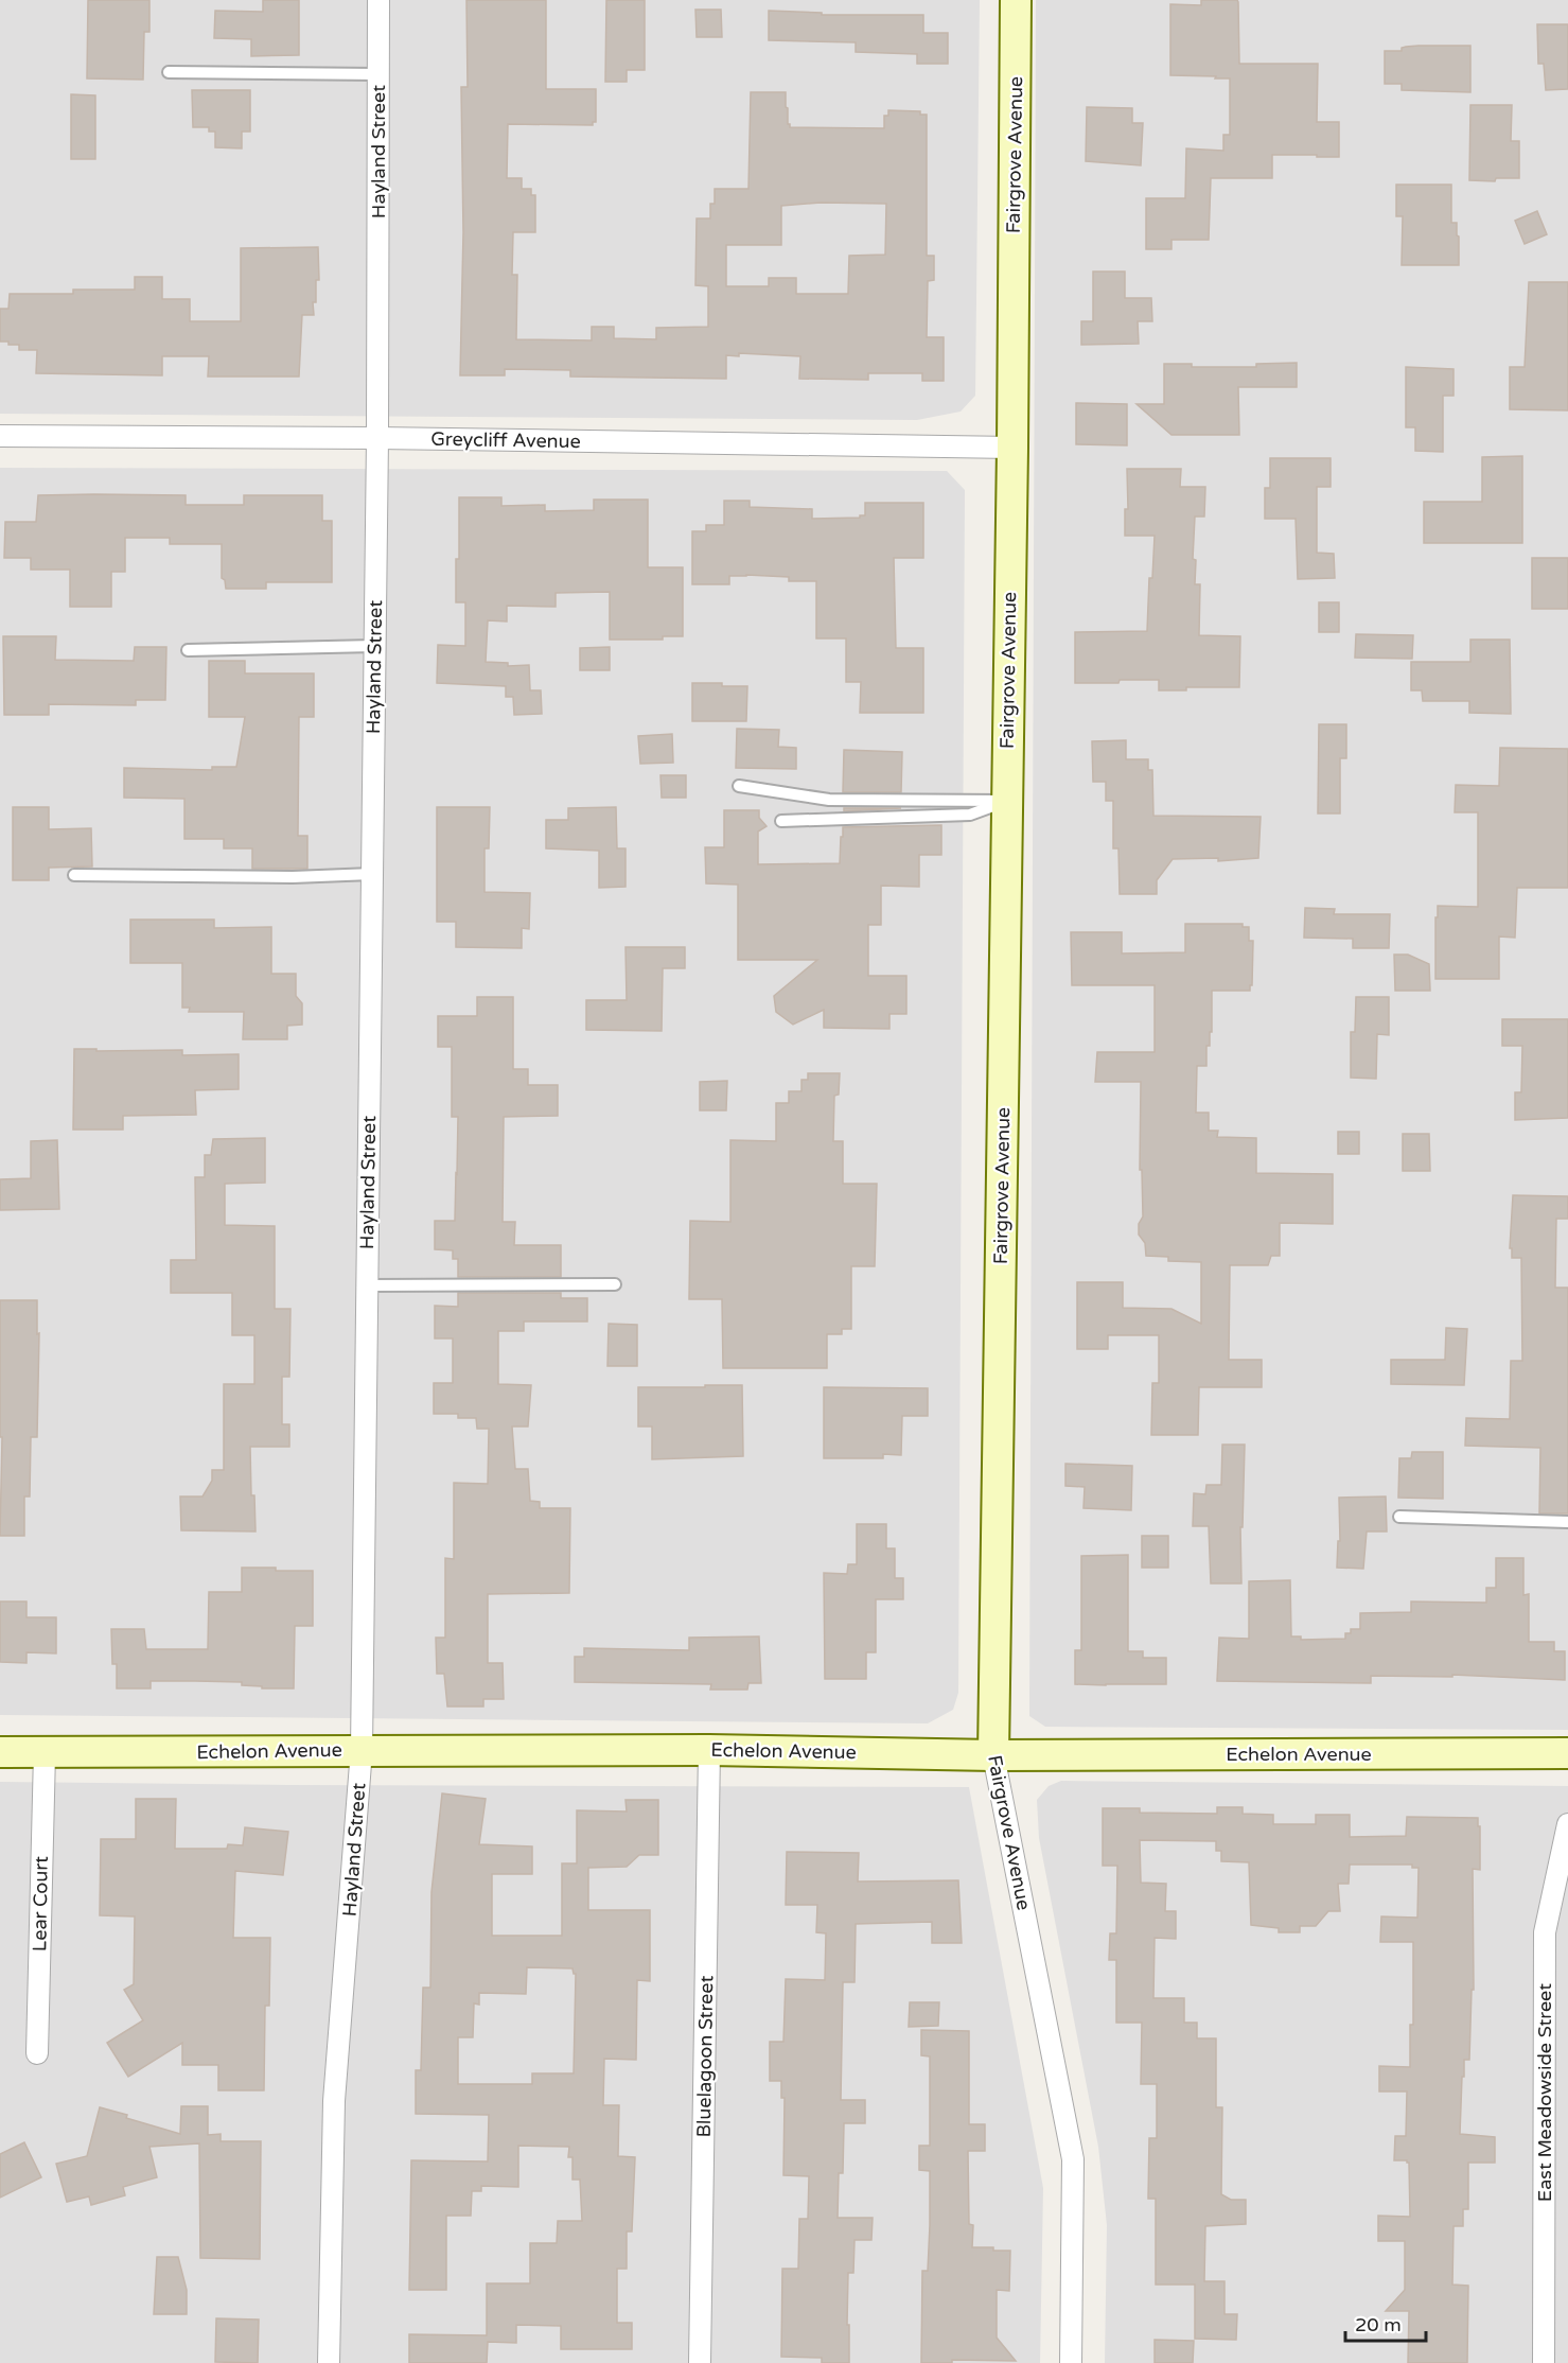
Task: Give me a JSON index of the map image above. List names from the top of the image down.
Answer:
{
  "streets": {
    "street": [
      "Hayland Street",
      "Fairgrove Avenue",
      "Greycliff Avenue",
      "Echelon Avenue",
      "Lear Court",
      "Bluelagoon Street",
      "East Meadowside Street"
    ]
  },
  "crossings": [
    ["Hayland Street", "Greycliff Avenue"],
    ["Hayland Street", "Echelon Avenue"],
    ["Fairgrove Avenue", "Greycliff Avenue"],
    ["Fairgrove Avenue", "Echelon Avenue"],
    ["Echelon Avenue", "Lear Court"],
    ["Echelon Avenue", "Bluelagoon Street"]
  ],
  "scale_bar": "20 m"
}
